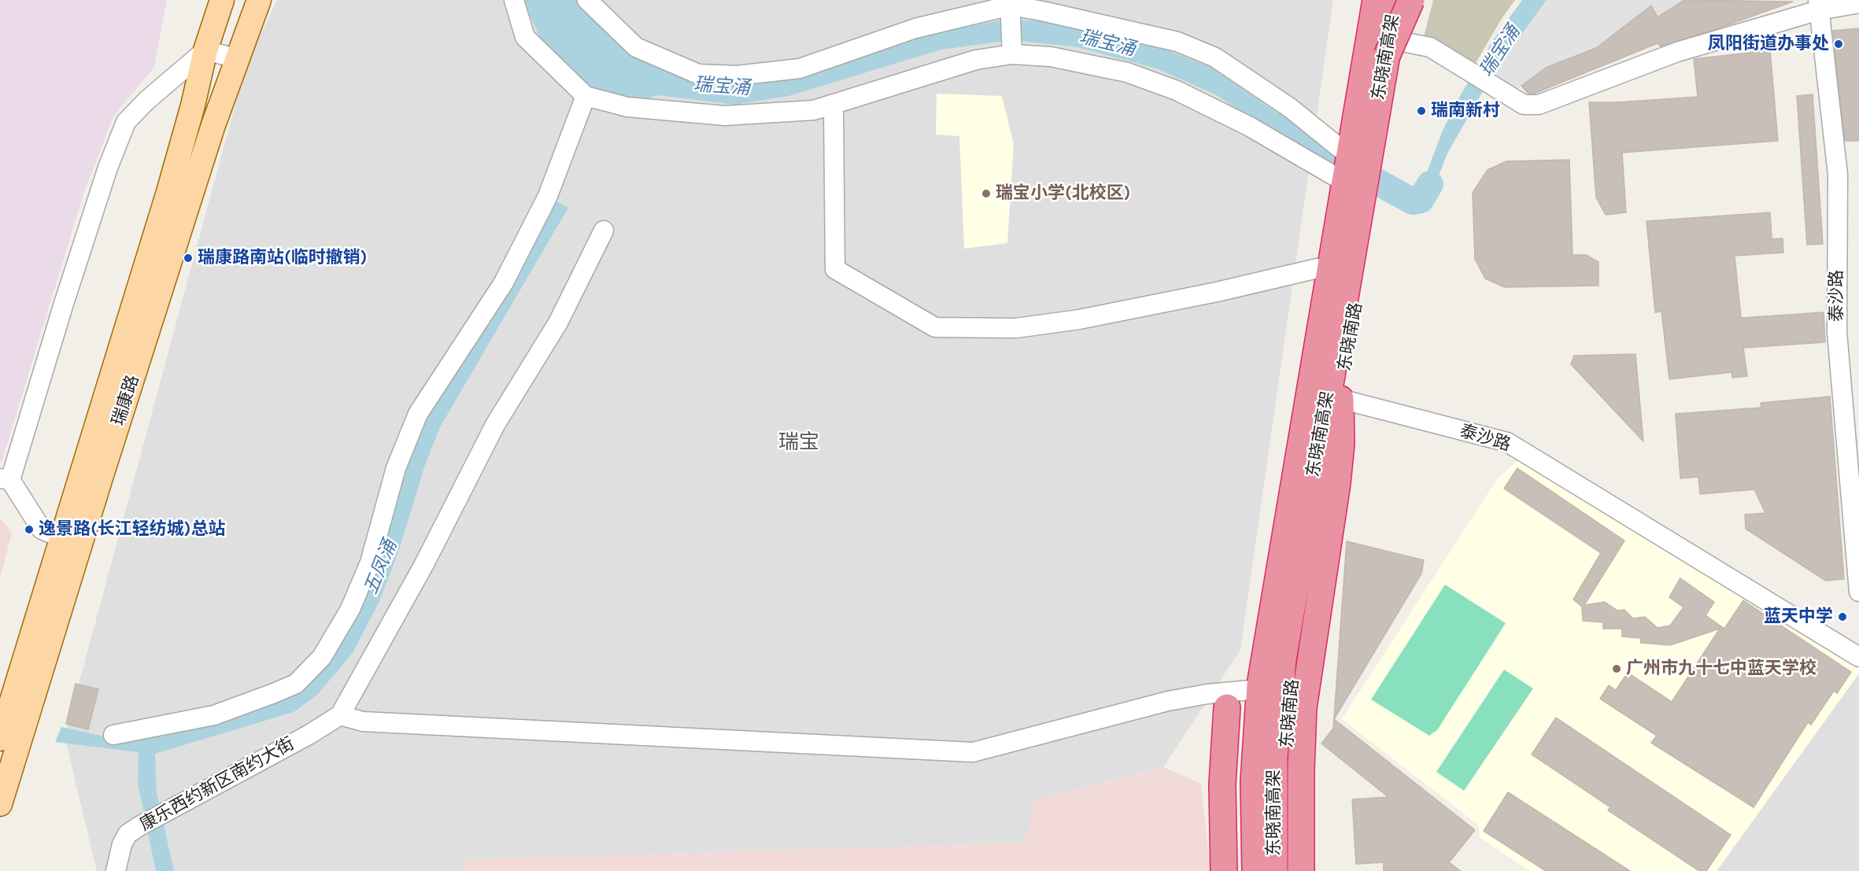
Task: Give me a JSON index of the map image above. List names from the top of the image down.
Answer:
{
  "streets": {
    "highway": ["东晓南高架"],
    "main road": ["东晓南路", "瑞康路"],
    "street": ["泰沙路", "康乐西约新区南约大街"]
  },
  "crossings": [
    ["东晓南高架", "东晓南路"],
    ["泰沙路", "东晓南路"]
  ],
  "districts": ["瑞宝"],
  "water": ["瑞宝涌", "五凤涌"],
  "places": [
    "凤阳街道办事处",
    "瑞南新村",
    "瑞宝小学(北校区)",
    "瑞康路南站(临时撤销)",
    "逸景路(长江轻纺城)总站",
    "蓝天中学",
    "广州市九十七中蓝天学校"
  ]
}
